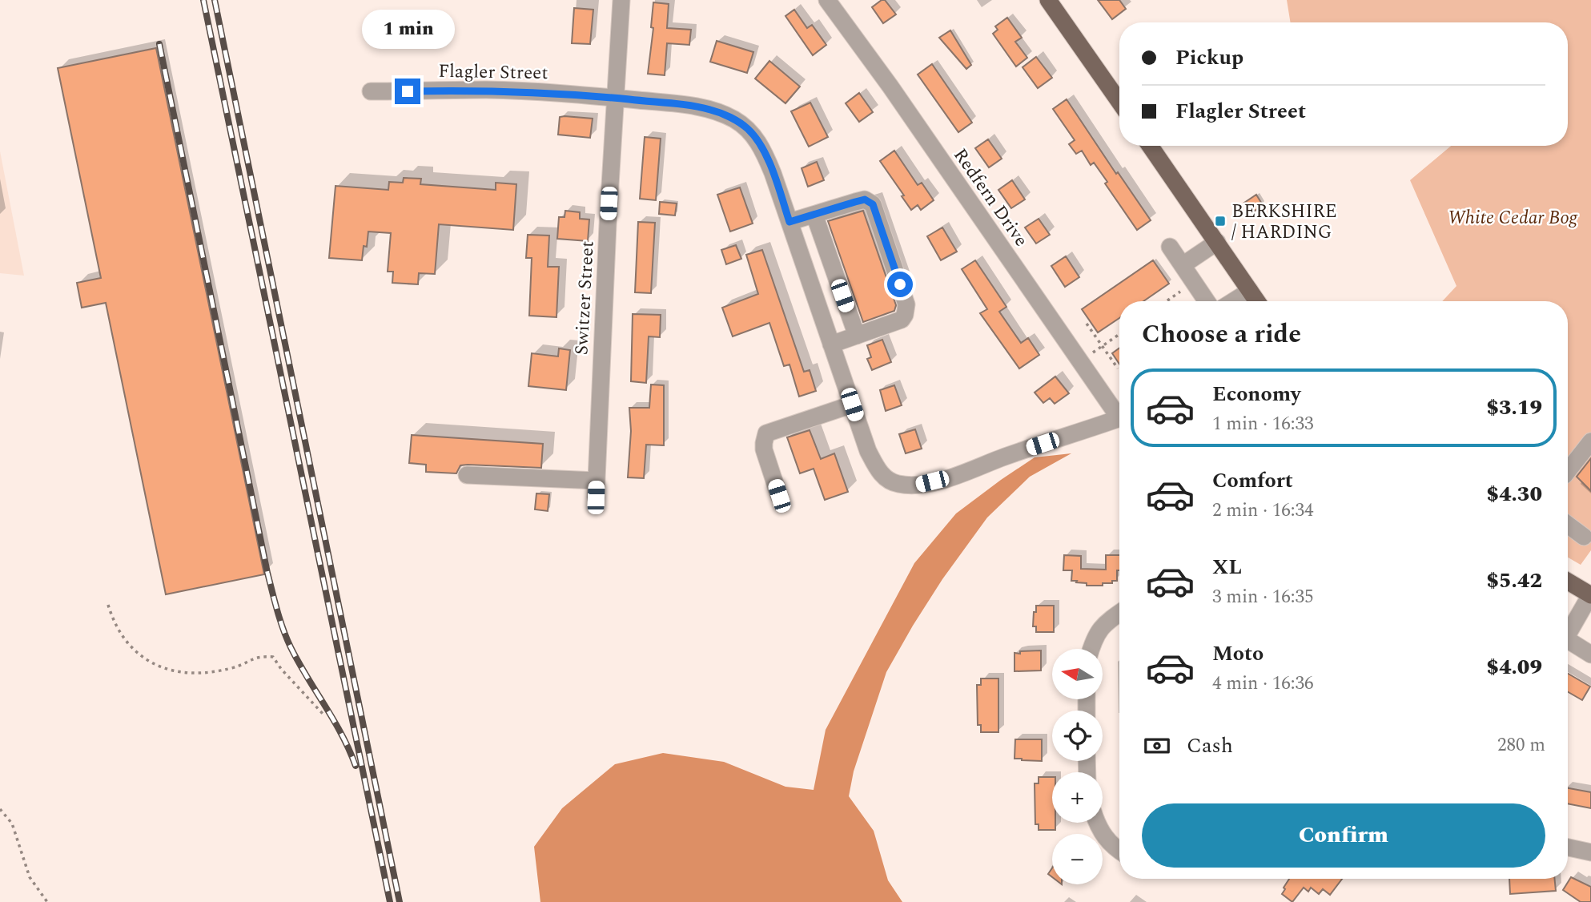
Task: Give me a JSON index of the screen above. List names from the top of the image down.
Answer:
{
  "streets": {
    "street": ["Flagler Street", "Redfern Drive", "Switzer Street"]
  },
  "crossings": [
    ["Flagler Street", "Switzer Street"]
  ],
  "parks": ["White Cedar Bog"],
  "places": {
    "transit": ["BERKSHIRE / HARDING"]
  },
  "north": "left",
  "page": {
    "bubble": "1 min",
    "banner": ["Pickup", "Flagler Street"],
    "heading": "Choose a ride",
    "list": [
      {
        "name": "Economy",
        "note": "1 min · 16:33",
        "value": "$3.19"
      },
      {
        "name": "Comfort",
        "note": "2 min · 16:34",
        "value": "$4.30"
      },
      {
        "name": "XL",
        "note": "3 min · 16:35",
        "value": "$5.42"
      },
      {
        "name": "Moto",
        "note": "4 min · 16:36",
        "value": "$4.09"
      }
    ],
    "map_buttons": ["+", "−"],
    "pay": ["Cash", "280 m"],
    "buttons": "Confirm"
  }
}
